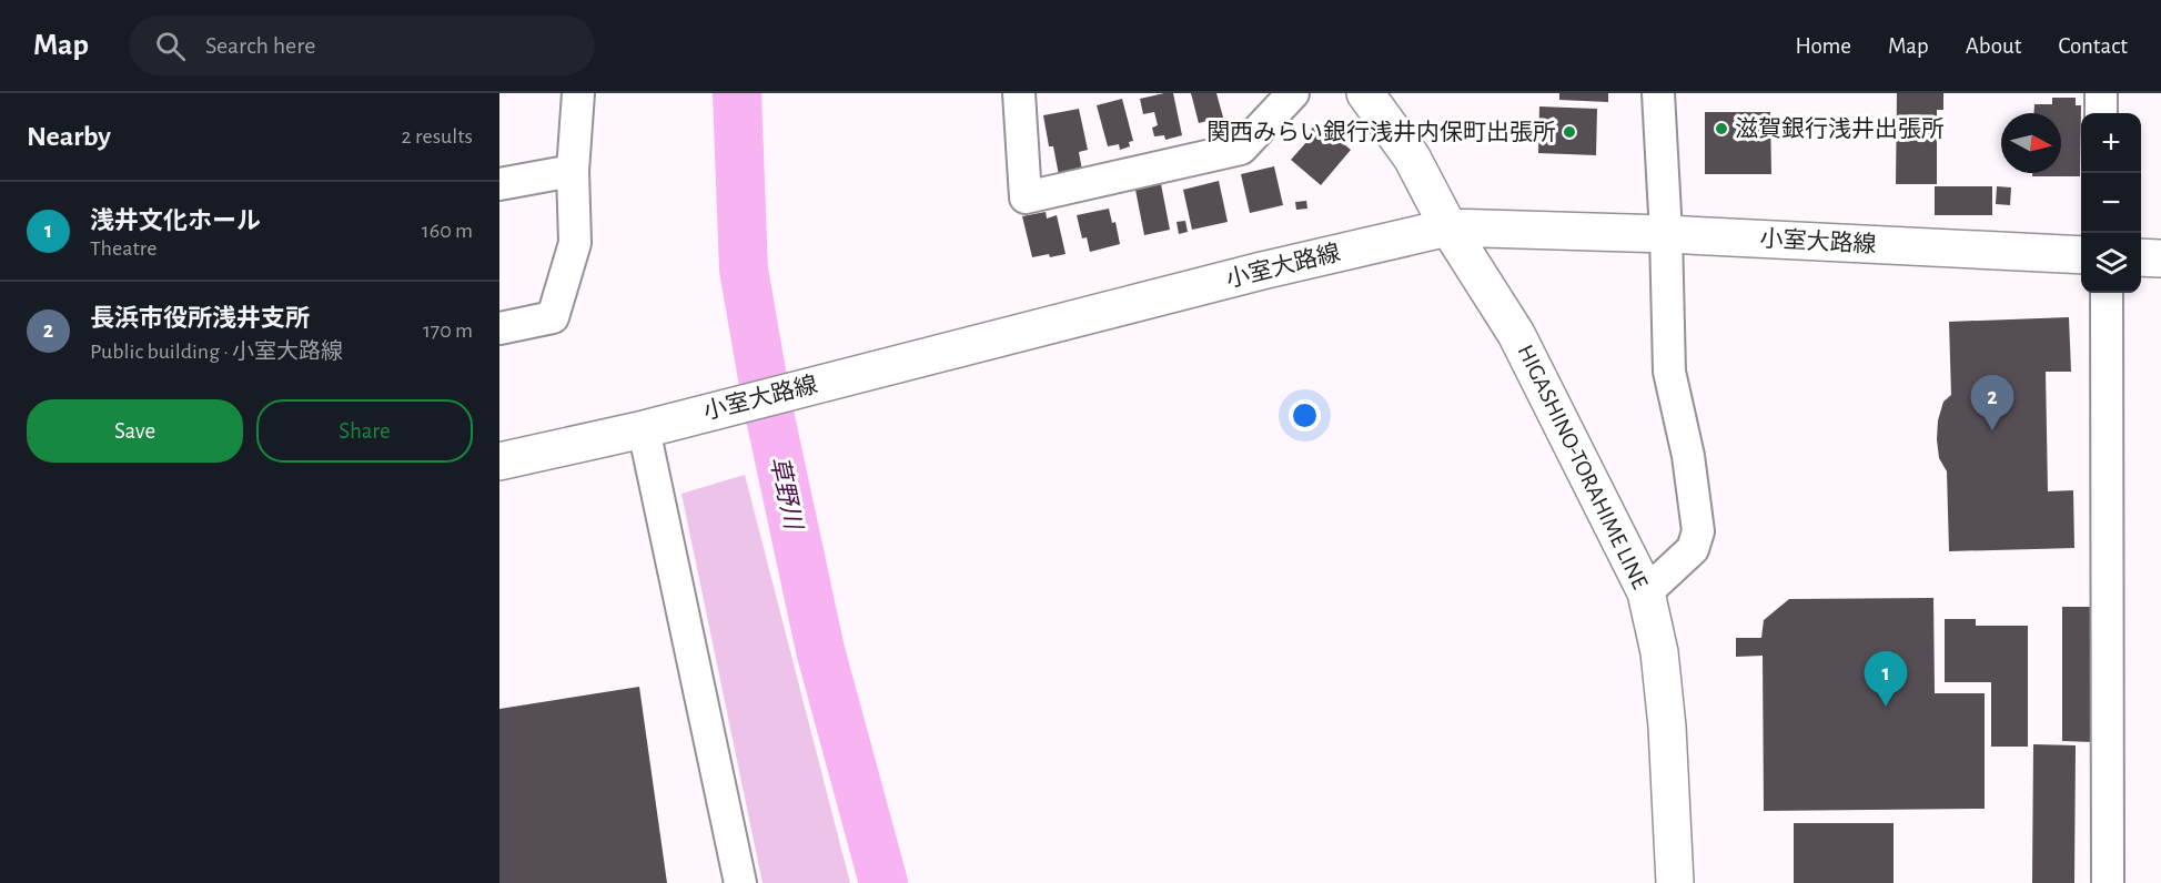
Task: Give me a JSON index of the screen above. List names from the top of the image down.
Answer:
{
  "streets": {
    "main road": ["小室大路線", "HIGASHINO-TORAHIME LINE"]
  },
  "crossings": [
    ["小室大路線", "HIGASHINO-TORAHIME LINE"]
  ],
  "water": ["草野川"],
  "places": ["滋賀銀行浅井出張所", "関西みらい銀行浅井内保町出張所"],
  "north": "right",
  "page": {
    "header": "Map",
    "search": "Search here",
    "nav": [
      "Home",
      "Map",
      "About",
      "Contact"
    ],
    "heading": ["Nearby", "2 results"],
    "map_buttons": ["+", "−"],
    "list": [
      {
        "mark": "1",
        "name": "浅井文化ホール",
        "note": "Theatre",
        "value": "160 m"
      },
      {
        "mark": "2",
        "name": "長浜市役所浅井支所",
        "note": "Public building · 小室大路線",
        "value": "170 m"
      }
    ],
    "pins": ["2", "1"],
    "buttons": ["Save", "Share"]
  }
}
